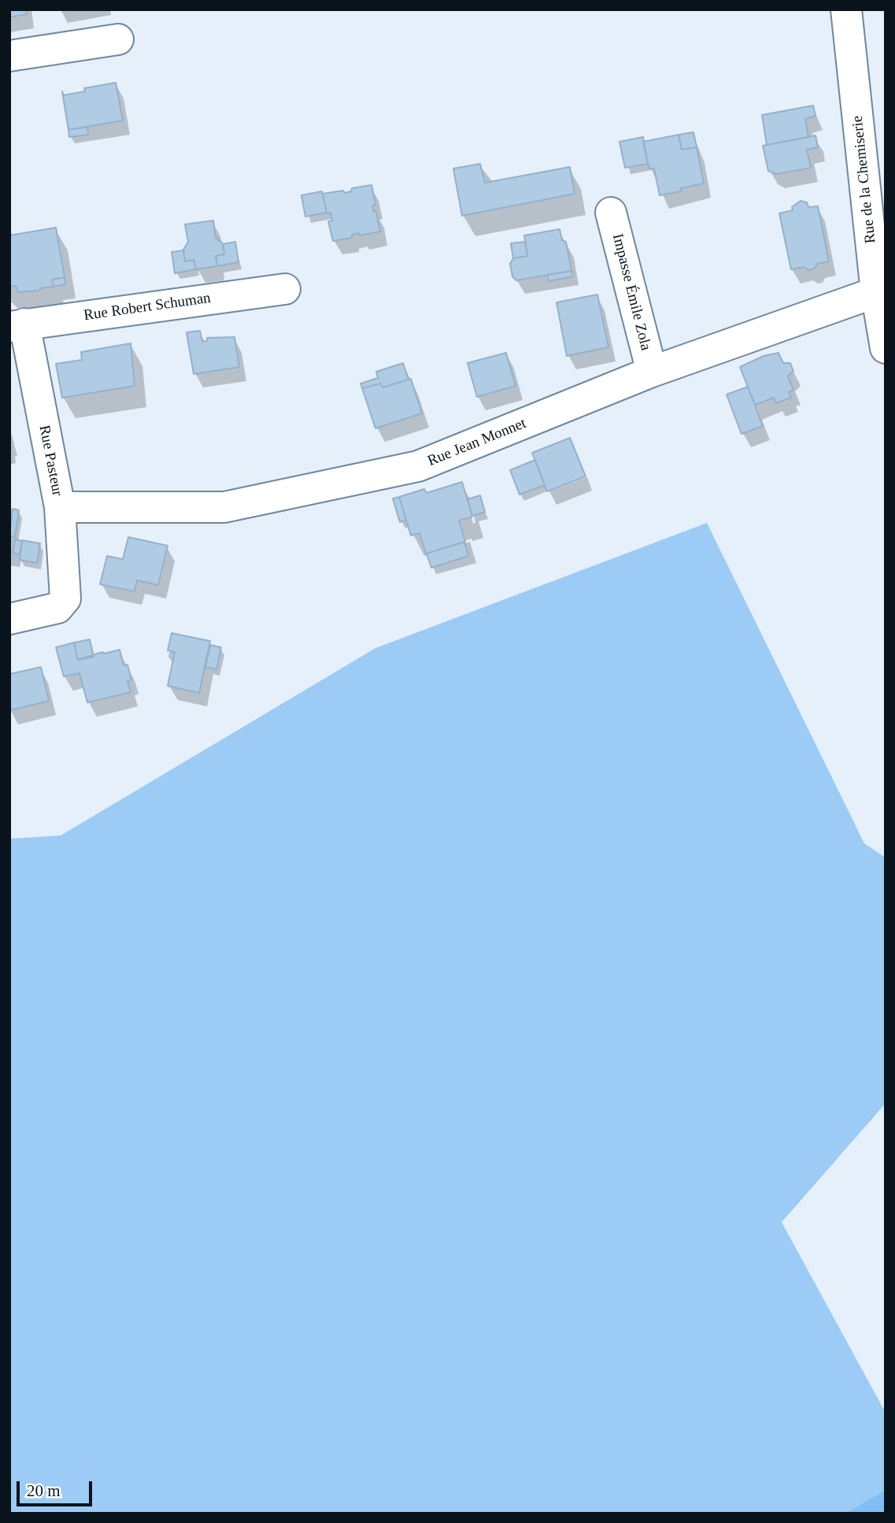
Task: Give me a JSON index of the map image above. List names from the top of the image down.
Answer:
{
  "streets": {
    "street": [
      "Rue de la Chemiserie",
      "Impasse Émile Zola",
      "Rue Robert Schuman",
      "Rue Jean Monnet",
      "Rue Pasteur"
    ]
  },
  "crossings": [
    ["Rue de la Chemiserie", "Rue Jean Monnet"],
    ["Impasse Émile Zola", "Rue Jean Monnet"],
    ["Rue Robert Schuman", "Rue Pasteur"],
    ["Rue Jean Monnet", "Rue Pasteur"]
  ],
  "scale_bar": "20 m"
}
